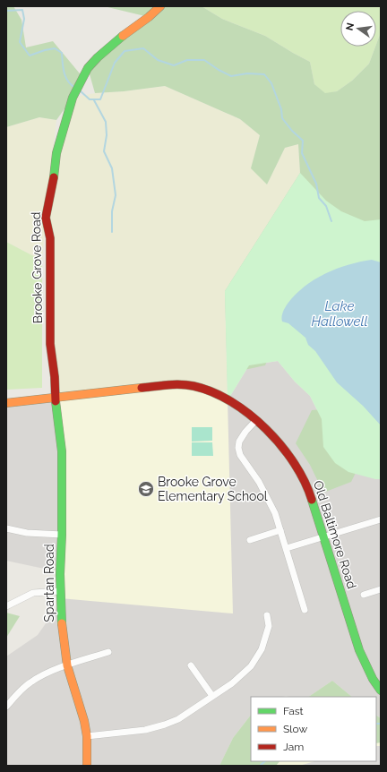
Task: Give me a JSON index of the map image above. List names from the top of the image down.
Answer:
{
  "streets": {
    "street": ["Brooke Grove Road", "Old Baltimore Road", "Spartan Road"]
  },
  "crossings": [
    ["Brooke Grove Road", "Old Baltimore Road"],
    ["Brooke Grove Road", "Spartan Road"],
    ["Old Baltimore Road", "Spartan Road"]
  ],
  "water": ["Lake Hallowell"],
  "places": {
    "school or university": ["Brooke Grove Elementary School"]
  },
  "legend": ["Fast", "Slow", "Jam"],
  "north": "left"
}
